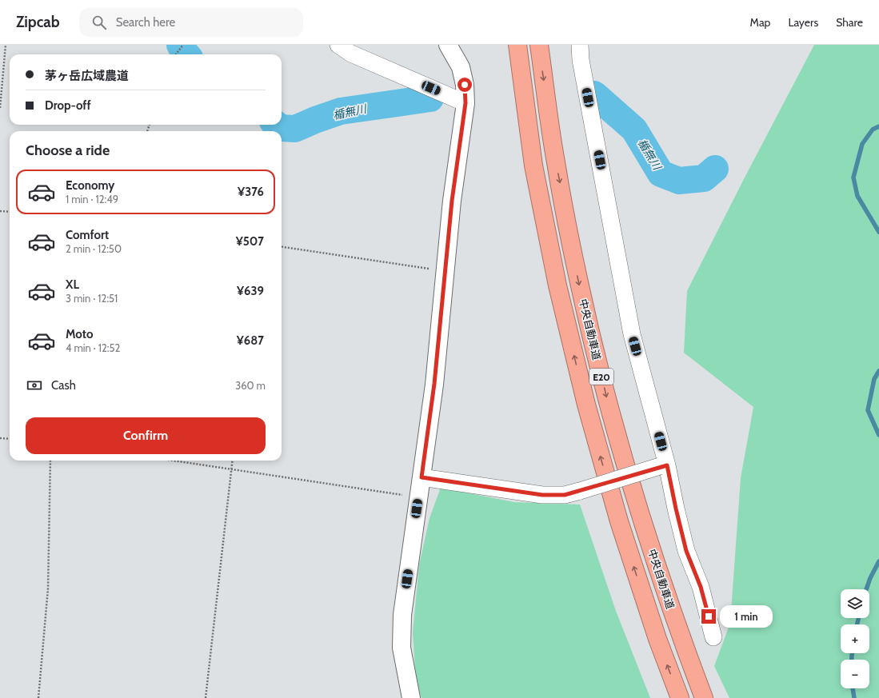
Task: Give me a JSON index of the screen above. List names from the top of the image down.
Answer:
{
  "streets": {
    "highway": ["中央自動車道", "E20"]
  },
  "water": ["楯無川"],
  "page": {
    "header": "Zipcab",
    "search": "Search here",
    "nav": ["Map", "Layers", "Share"],
    "banner": ["茅ヶ岳広域農道", "Drop-off"],
    "heading": "Choose a ride",
    "list": [
      {
        "name": "Economy",
        "note": "1 min · 12:49",
        "value": "¥376"
      },
      {
        "name": "Comfort",
        "note": "2 min · 12:50",
        "value": "¥507"
      },
      {
        "name": "XL",
        "note": "3 min · 12:51",
        "value": "¥639"
      },
      {
        "name": "Moto",
        "note": "4 min · 12:52",
        "value": "¥687"
      }
    ],
    "pay": ["Cash", "360 m"],
    "buttons": "Confirm",
    "map_buttons": ["+", "−"],
    "bubble": "1 min"
  }
}
